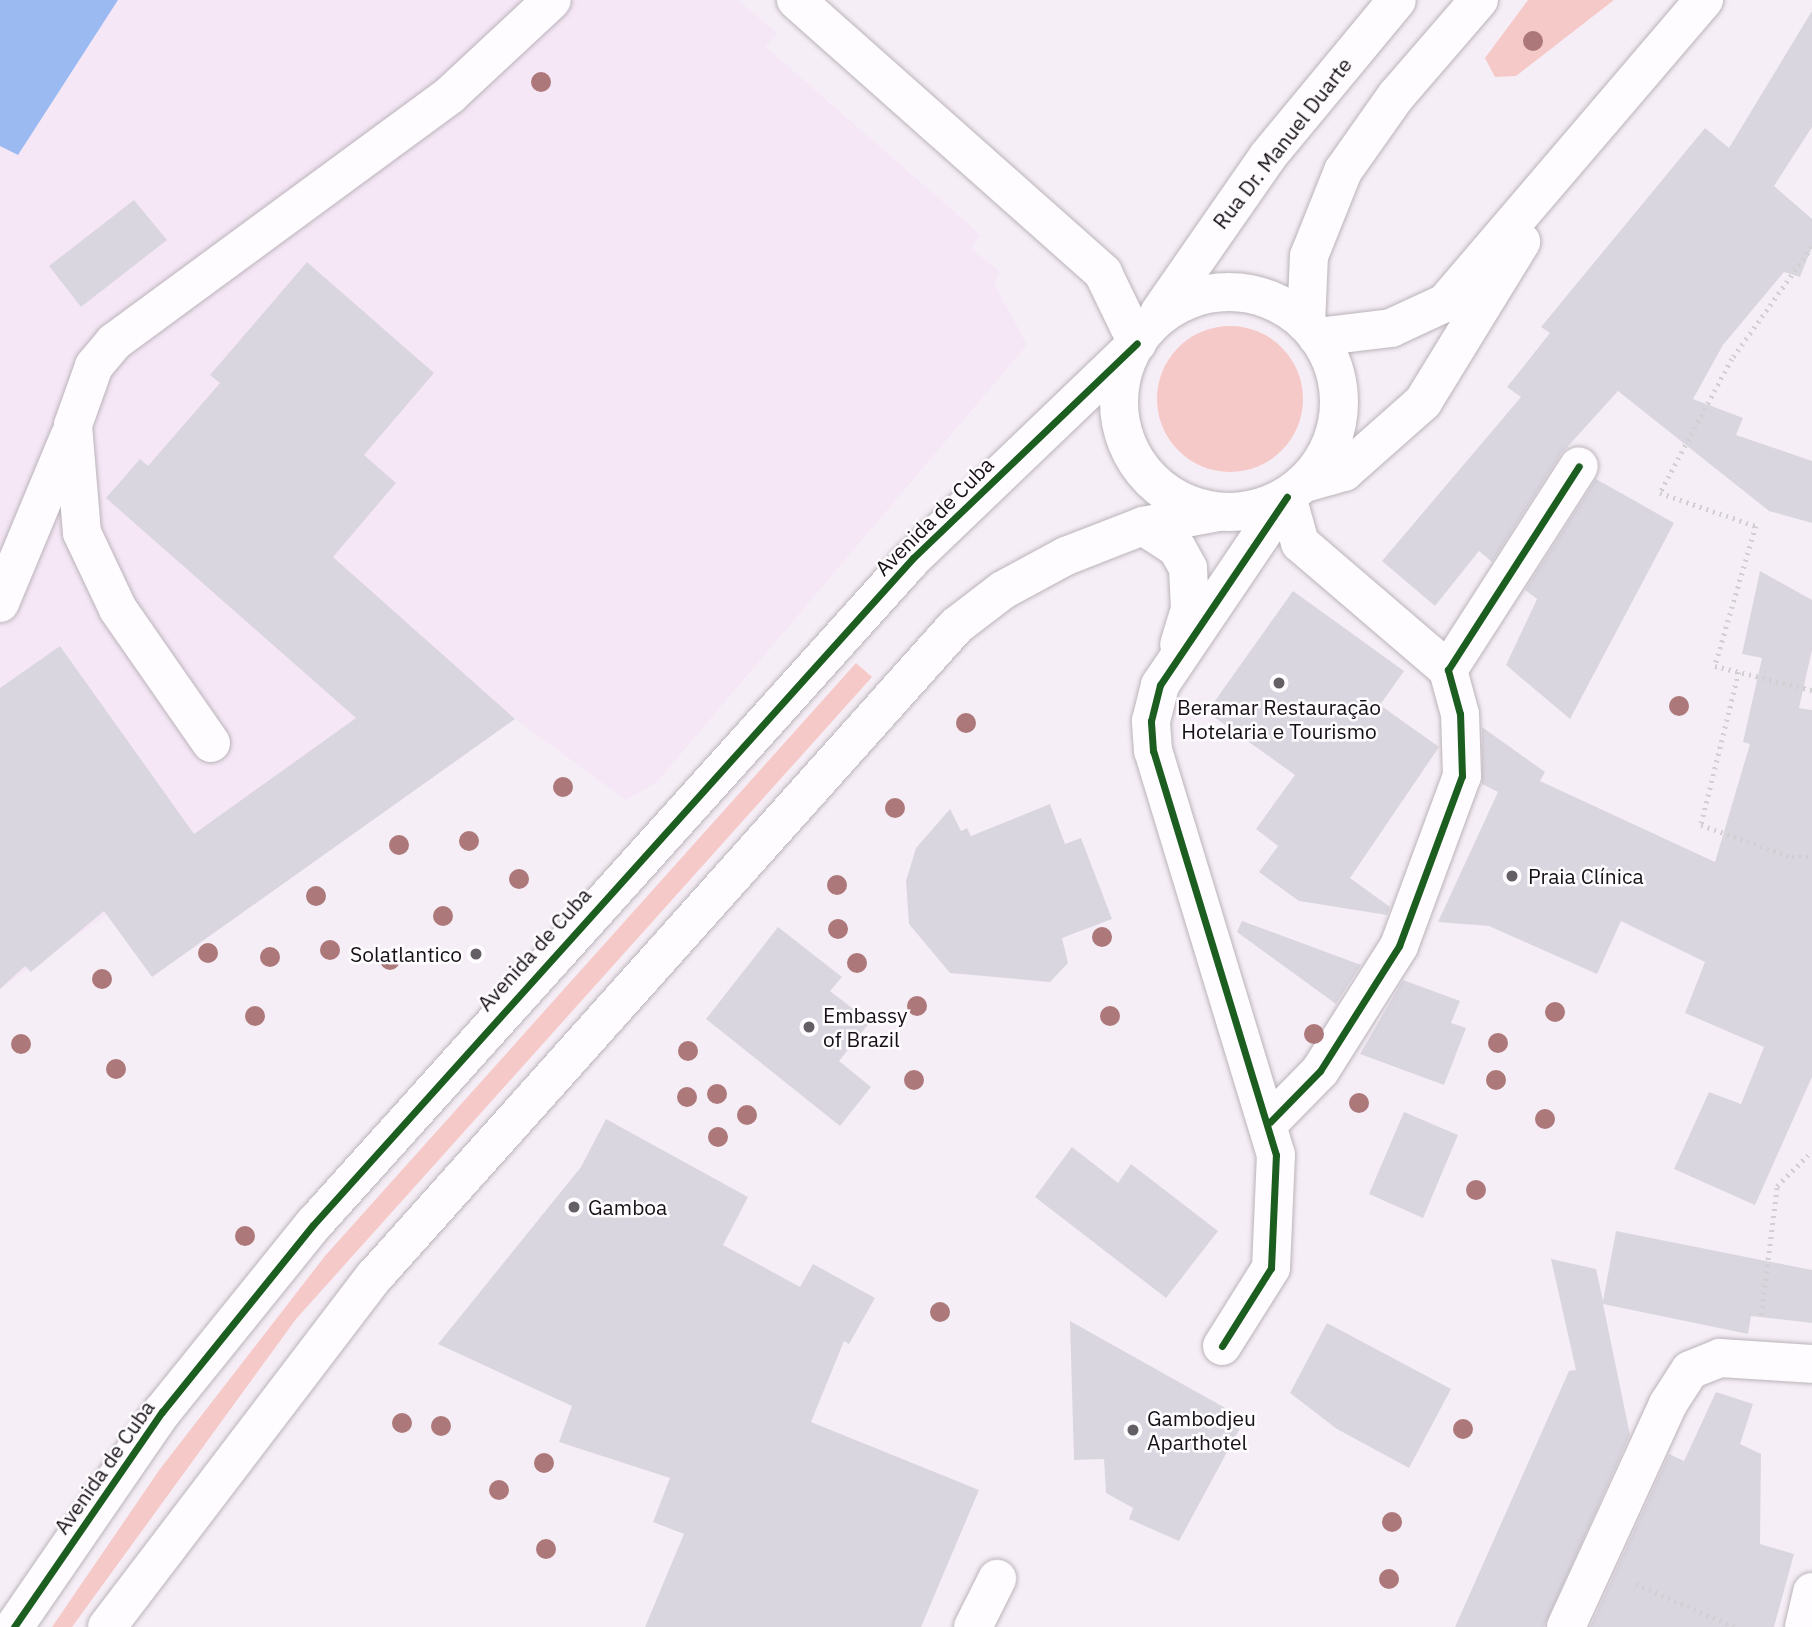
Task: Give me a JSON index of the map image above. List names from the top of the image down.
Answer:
{
  "streets": {
    "street": ["Rua Dr. Manuel Duarte", "Avenida de Cuba"]
  },
  "crossings": [
    ["Rua Dr. Manuel Duarte", "Avenida de Cuba"]
  ],
  "places": [
    "Beramar Restauração Hotelaria e Tourismo",
    "Praia Clínica",
    "Solatlantico",
    "Embassy of Brazil",
    "Gamboa",
    "Gambodjeu Aparthotel"
  ]
}
